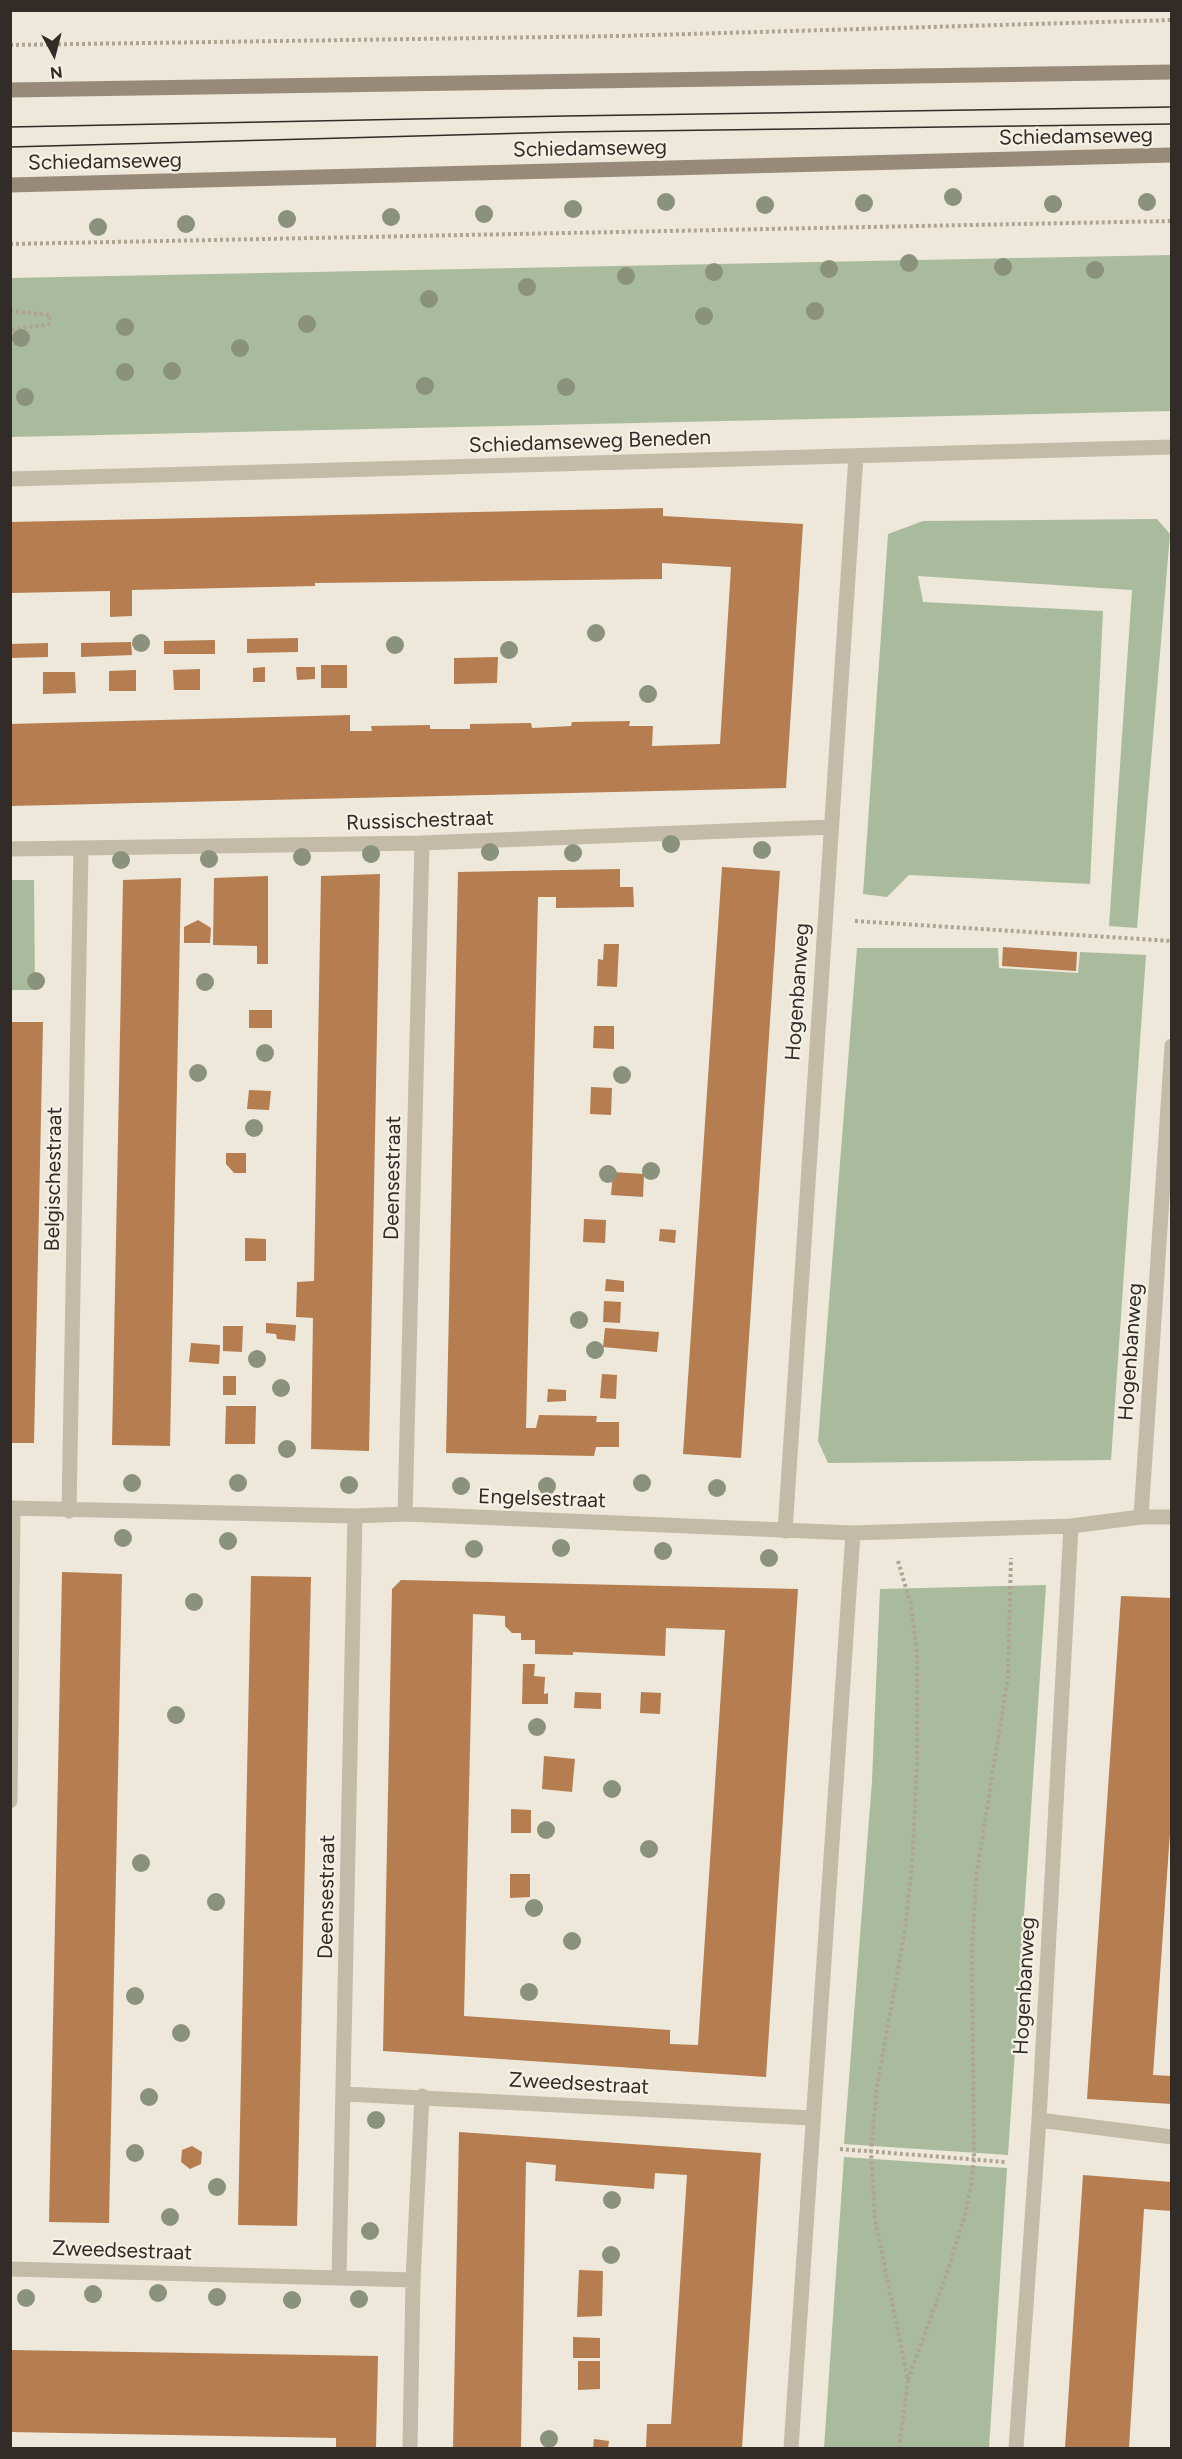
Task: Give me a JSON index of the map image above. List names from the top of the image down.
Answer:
{
  "streets": {
    "main road": ["Schiedamseweg"],
    "street": [
      "Schiedamseweg Beneden",
      "Russischestraat",
      "Hogenbanweg",
      "Deensestraat",
      "Belgischestraat",
      "Engelsestraat",
      "Zweedsestraat"
    ]
  },
  "crossings": [
    ["Schiedamseweg Beneden", "Hogenbanweg"],
    ["Russischestraat", "Hogenbanweg"],
    ["Russischestraat", "Deensestraat"],
    ["Russischestraat", "Belgischestraat"],
    ["Hogenbanweg", "Engelsestraat"],
    ["Deensestraat", "Engelsestraat"],
    ["Deensestraat", "Zweedsestraat"],
    ["Belgischestraat", "Engelsestraat"]
  ],
  "north": "bottom"
}
